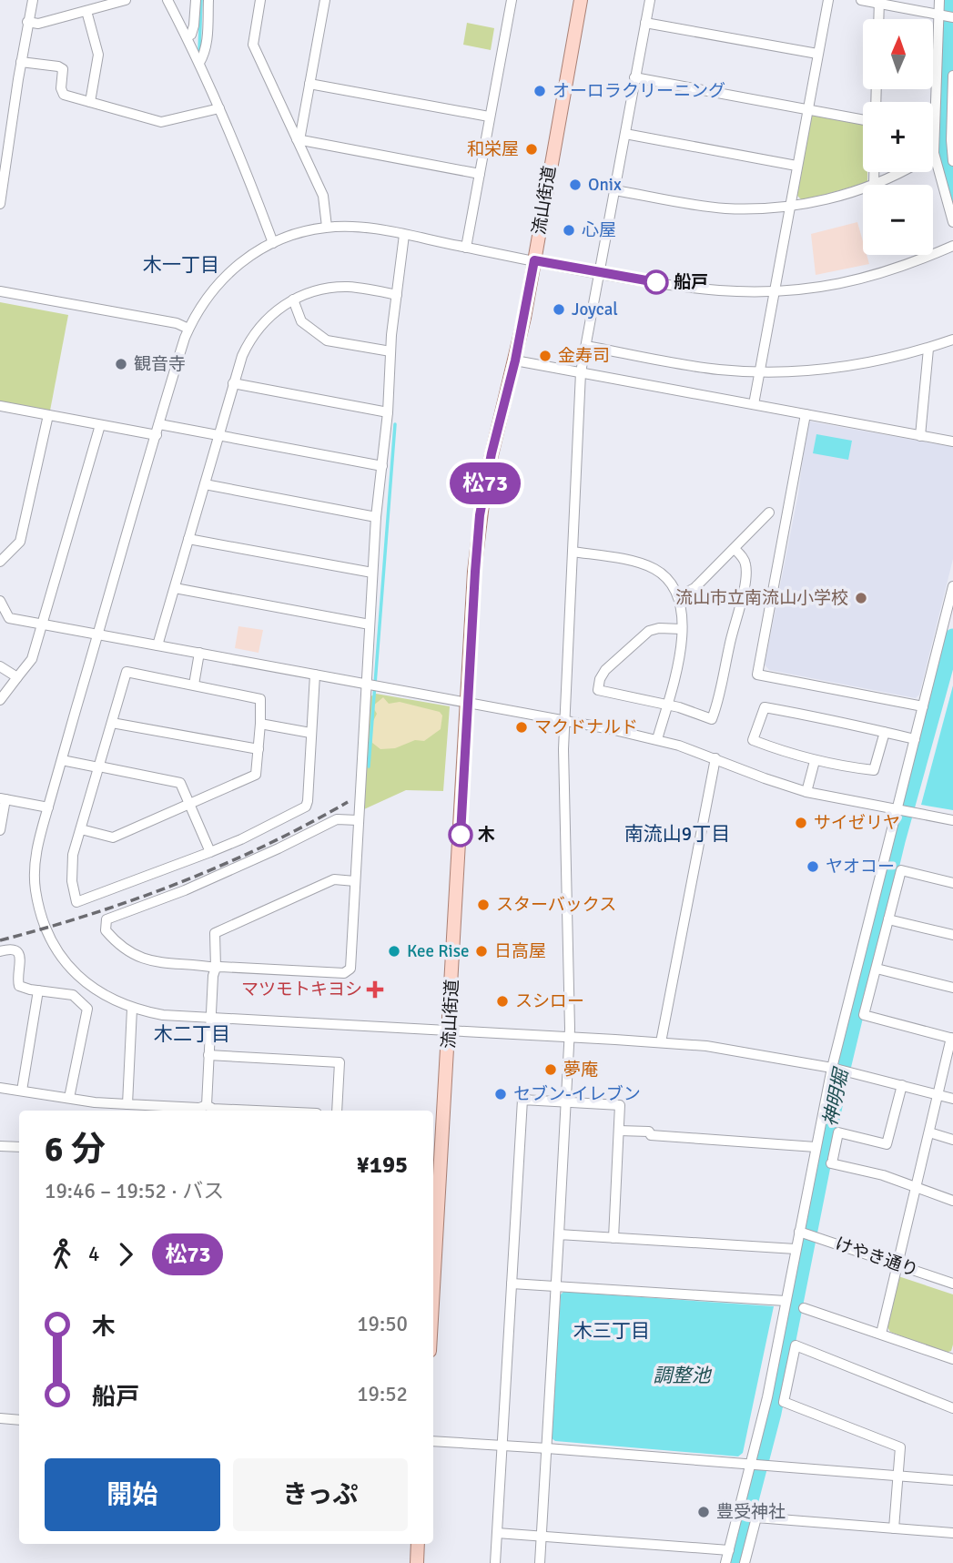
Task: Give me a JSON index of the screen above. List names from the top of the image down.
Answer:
{
  "streets": {
    "main road": ["流山街道"],
    "street": ["けやき通り"]
  },
  "districts": [
    "木一丁目",
    "南流山9丁目",
    "木二丁目",
    "木三丁目"
  ],
  "water": ["神明堀", "調整池"],
  "places": {
    "other": [
      "オーロラクリーニング",
      "和栄屋",
      "Onix",
      "心屋",
      "船戸",
      "Joycal",
      "金寿司",
      "観音寺",
      "流山市立南流山小学校",
      "マクドナルド",
      "サイゼリヤ",
      "木",
      "ヤオコー",
      "スターバックス",
      "Kee Rise",
      "日高屋",
      "スシロー",
      "夢庵",
      "セブン-イレブン",
      "豊受神社"
    ],
    "health": ["マツモトキヨシ"]
  },
  "lines": ["bus line 松73"],
  "north": "top",
  "page": {
    "on_map": "松73",
    "map_buttons": ["+", "−"],
    "heading": ["6 分", "19:46 – 19:52 · バス", "¥195"],
    "legs": ["4", "松73"],
    "list": [
      {
        "name": "木",
        "value": "19:50"
      },
      {
        "name": "船戸",
        "value": "19:52"
      }
    ],
    "buttons": ["開始", "きっぷ"]
  }
}
